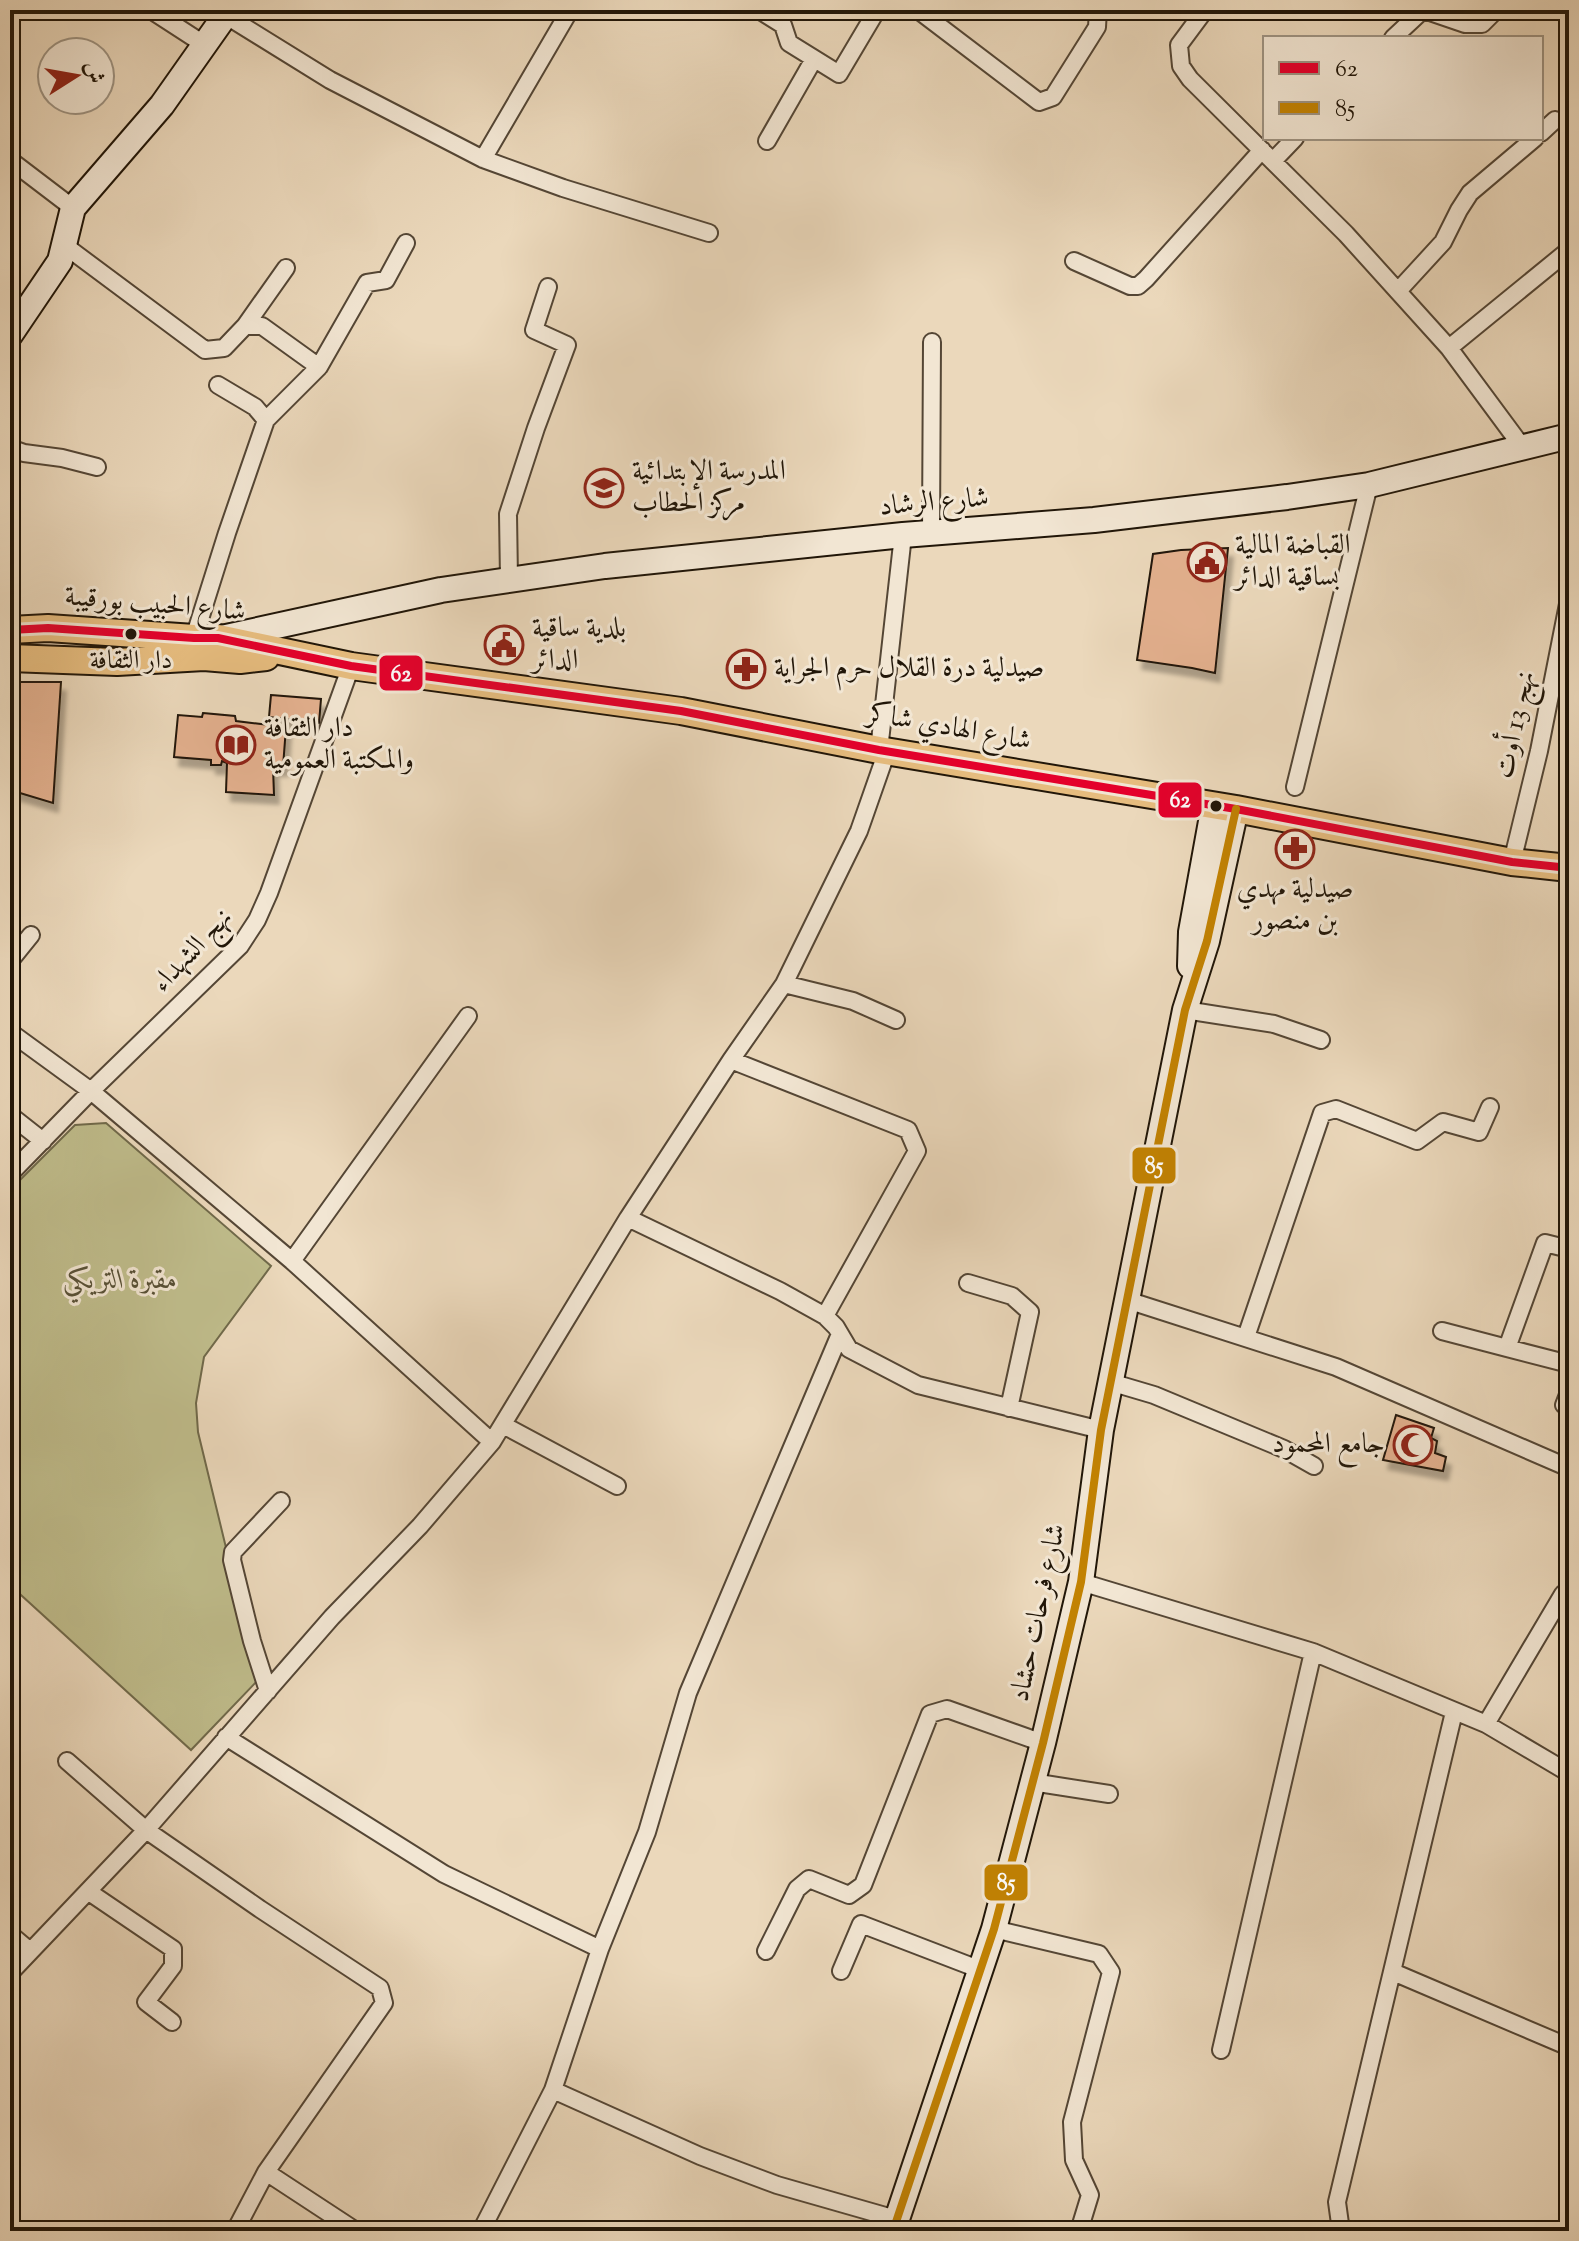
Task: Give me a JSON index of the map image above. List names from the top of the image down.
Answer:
{
  "streets": {
    "main road": ["شارع الحبيب بورقيبة", "شارع الهادي شاكر"],
    "street": [
      "شارع الرشاد",
      "نهج 13 أوت",
      "نهج الشهداء",
      "شارع فرحات حشاد"
    ]
  },
  "crossings": [
    ["شارع الرشاد", "شارع الحبيب بورقيبة"],
    ["شارع الحبيب بورقيبة", "شارع الهادي شاكر"],
    ["شارع الحبيب بورقيبة", "نهج الشهداء"],
    ["نهج 13 أوت", "شارع الهادي شاكر"],
    ["شارع الهادي شاكر", "نهج الشهداء"],
    ["شارع الهادي شاكر", "شارع فرحات حشاد"]
  ],
  "parks": ["مقبرة التريكي"],
  "places": {
    "school or university": ["المدرسة الإبتدائية مركز الحطاب"],
    "public building": ["القباضة المالية بساقية الدائر", "بلدية ساقية الدائر"],
    "other": ["دار الثقافة"],
    "pharmacy": ["صيدلية درة القلال حرم الجراية", "صيدلية مهدي بن منصور"],
    "library": ["دار الثقافة والمكتبة العمومية"],
    "mosque": ["جامع المحمود"]
  },
  "lines": ["transit line 62", "transit line 85"],
  "legend": ["62", "85"],
  "north": "right"
}
